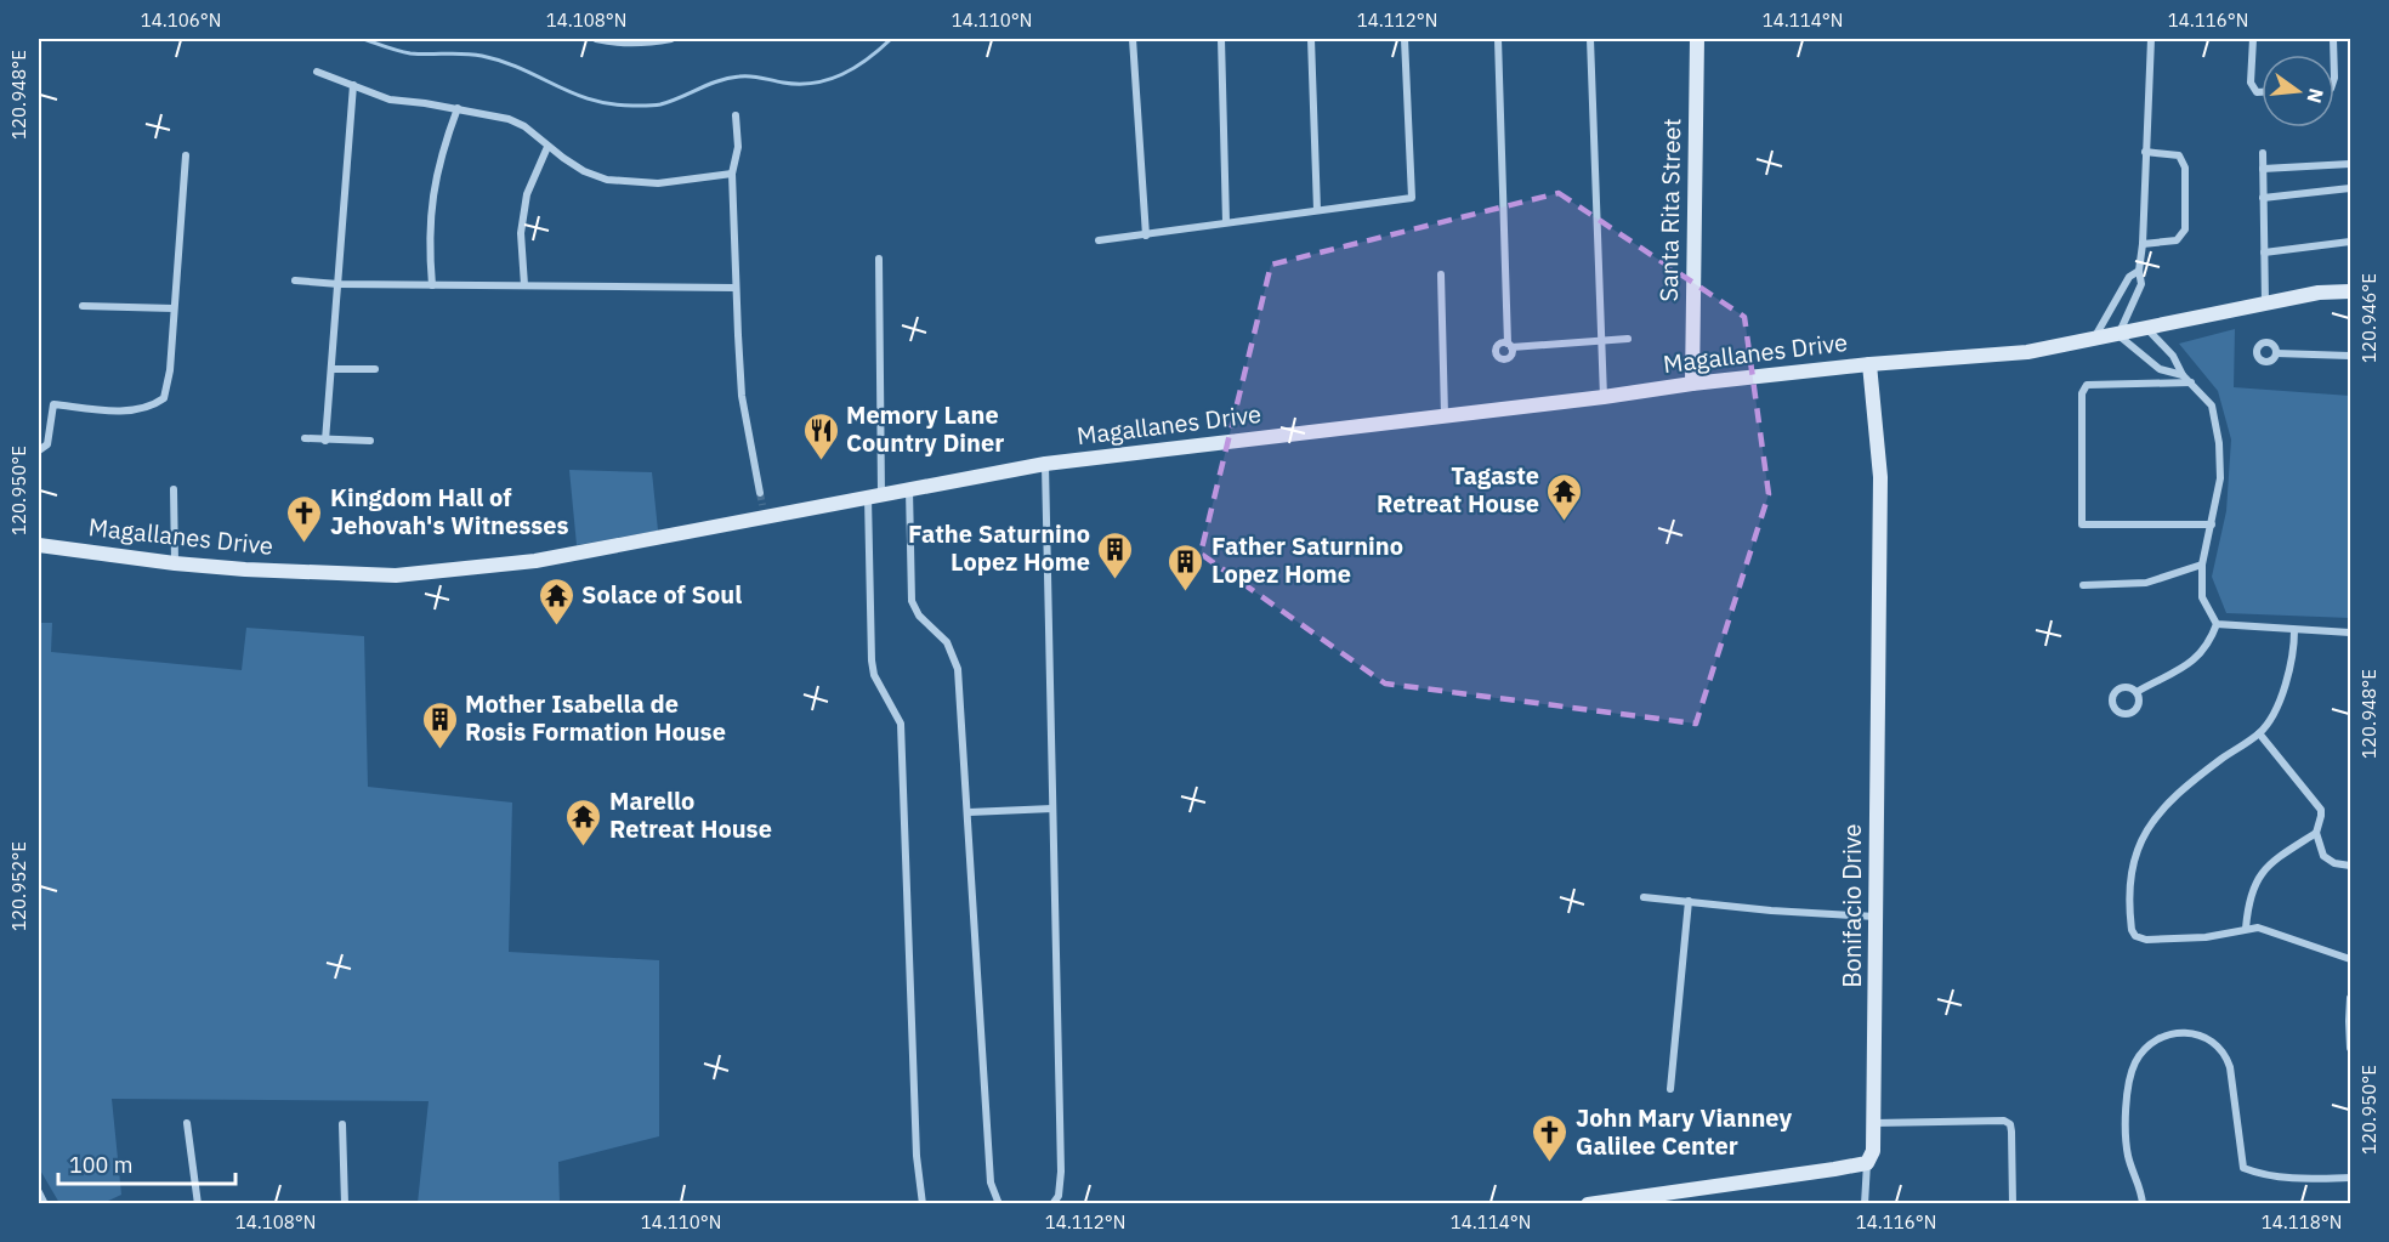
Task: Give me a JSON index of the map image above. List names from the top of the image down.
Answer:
{
  "streets": {
    "street": ["Santa Rita Street", "Magallanes Drive", "Bonifacio Drive"]
  },
  "crossings": [
    ["Santa Rita Street", "Magallanes Drive"],
    ["Magallanes Drive", "Bonifacio Drive"]
  ],
  "places": {
    "restaurant": ["Memory Lane Country Diner"],
    "temple": ["Tagaste Retreat House", "Solace of Soul", "Marello Retreat House"],
    "church": ["Kingdom Hall of Jehovah's Witnesses", "John Mary Vianney Galilee Center"],
    "building": ["Fathe Saturnino Lopez Home", "Father Saturnino Lopez Home", "Mother Isabella de Rosis Formation House"]
  },
  "scale_bar": "100 m",
  "north": "right",
  "coordinates": [
    "14.106°N",
    "14.108°N",
    "14.110°N",
    "14.112°N",
    "14.114°N",
    "14.116°N",
    "120.948°E",
    "120.946°E",
    "120.950°E",
    "120.952°E",
    "14.118°N"
  ]
}
